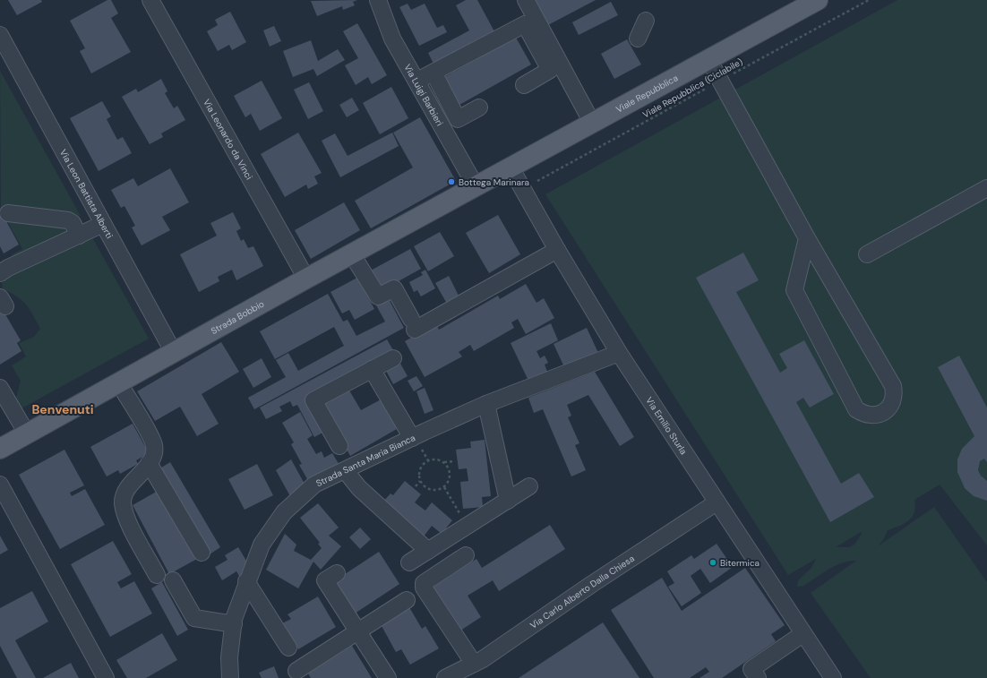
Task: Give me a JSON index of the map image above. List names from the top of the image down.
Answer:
{
  "streets": {
    "main road": ["Viale Repubblica", "Strada Bobbio"],
    "street": [
      "Via Luigi Barbieri",
      "Via Leonardo da Vinci",
      "Via Leon Battista Alberti",
      "Via Emilio Sturla",
      "Strada Santa Maria Bianca",
      "Via Carlo Alberto Dalla Chiesa"
    ],
    "path": ["Viale Repubblica (Ciclabile)"]
  },
  "crossings": [
    ["Viale Repubblica (Ciclabile)", "Via Emilio Sturla"],
    ["Viale Repubblica", "Via Luigi Barbieri"],
    ["Viale Repubblica", "Strada Bobbio"],
    ["Viale Repubblica", "Via Emilio Sturla"],
    ["Via Luigi Barbieri", "Strada Bobbio"],
    ["Via Leonardo da Vinci", "Strada Bobbio"],
    ["Via Leon Battista Alberti", "Strada Bobbio"],
    ["Via Emilio Sturla", "Strada Santa Maria Bianca"],
    ["Via Emilio Sturla", "Via Carlo Alberto Dalla Chiesa"]
  ],
  "districts": ["Benvenuti"],
  "places": ["Bottega Marinara", "Bitermica"]
}
